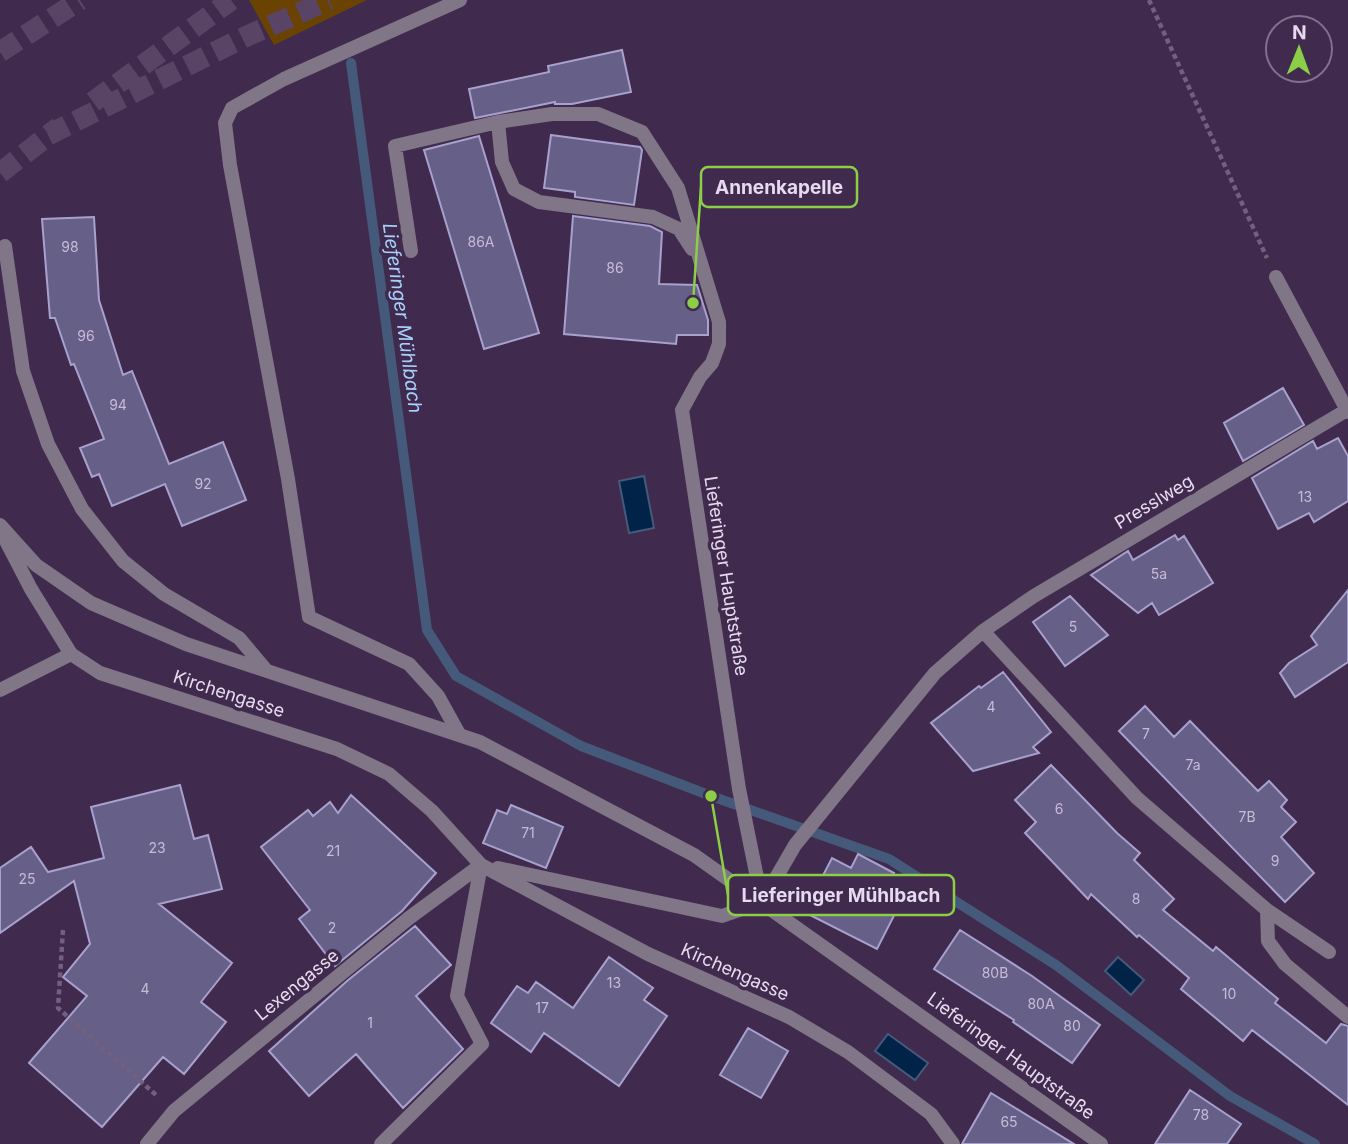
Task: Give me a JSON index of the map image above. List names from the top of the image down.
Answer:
{
  "streets": {
    "street": [
      "Presslweg",
      "Lieferinger Hauptstraße",
      "Kirchengasse",
      "Lexengasse"
    ]
  },
  "crossings": [
    ["Presslweg", "Lieferinger Hauptstraße"],
    ["Lieferinger Hauptstraße", "Kirchengasse"],
    ["Kirchengasse", "Lexengasse"]
  ],
  "water": ["Lieferinger Mühlbach"],
  "places": ["Annenkapelle", "Lieferinger Mühlbach"],
  "house_numbers": [
    "86A",
    "98",
    "86",
    "96",
    "94",
    "92",
    "13",
    "5a",
    "5",
    "4",
    "7",
    "7a",
    "6",
    "7B",
    "71",
    "23",
    "21",
    "9",
    "25",
    "8",
    "2",
    "80B",
    "13",
    "4",
    "10",
    "80A",
    "17",
    "1",
    "80",
    "78",
    "65"
  ],
  "north": "top"
}
